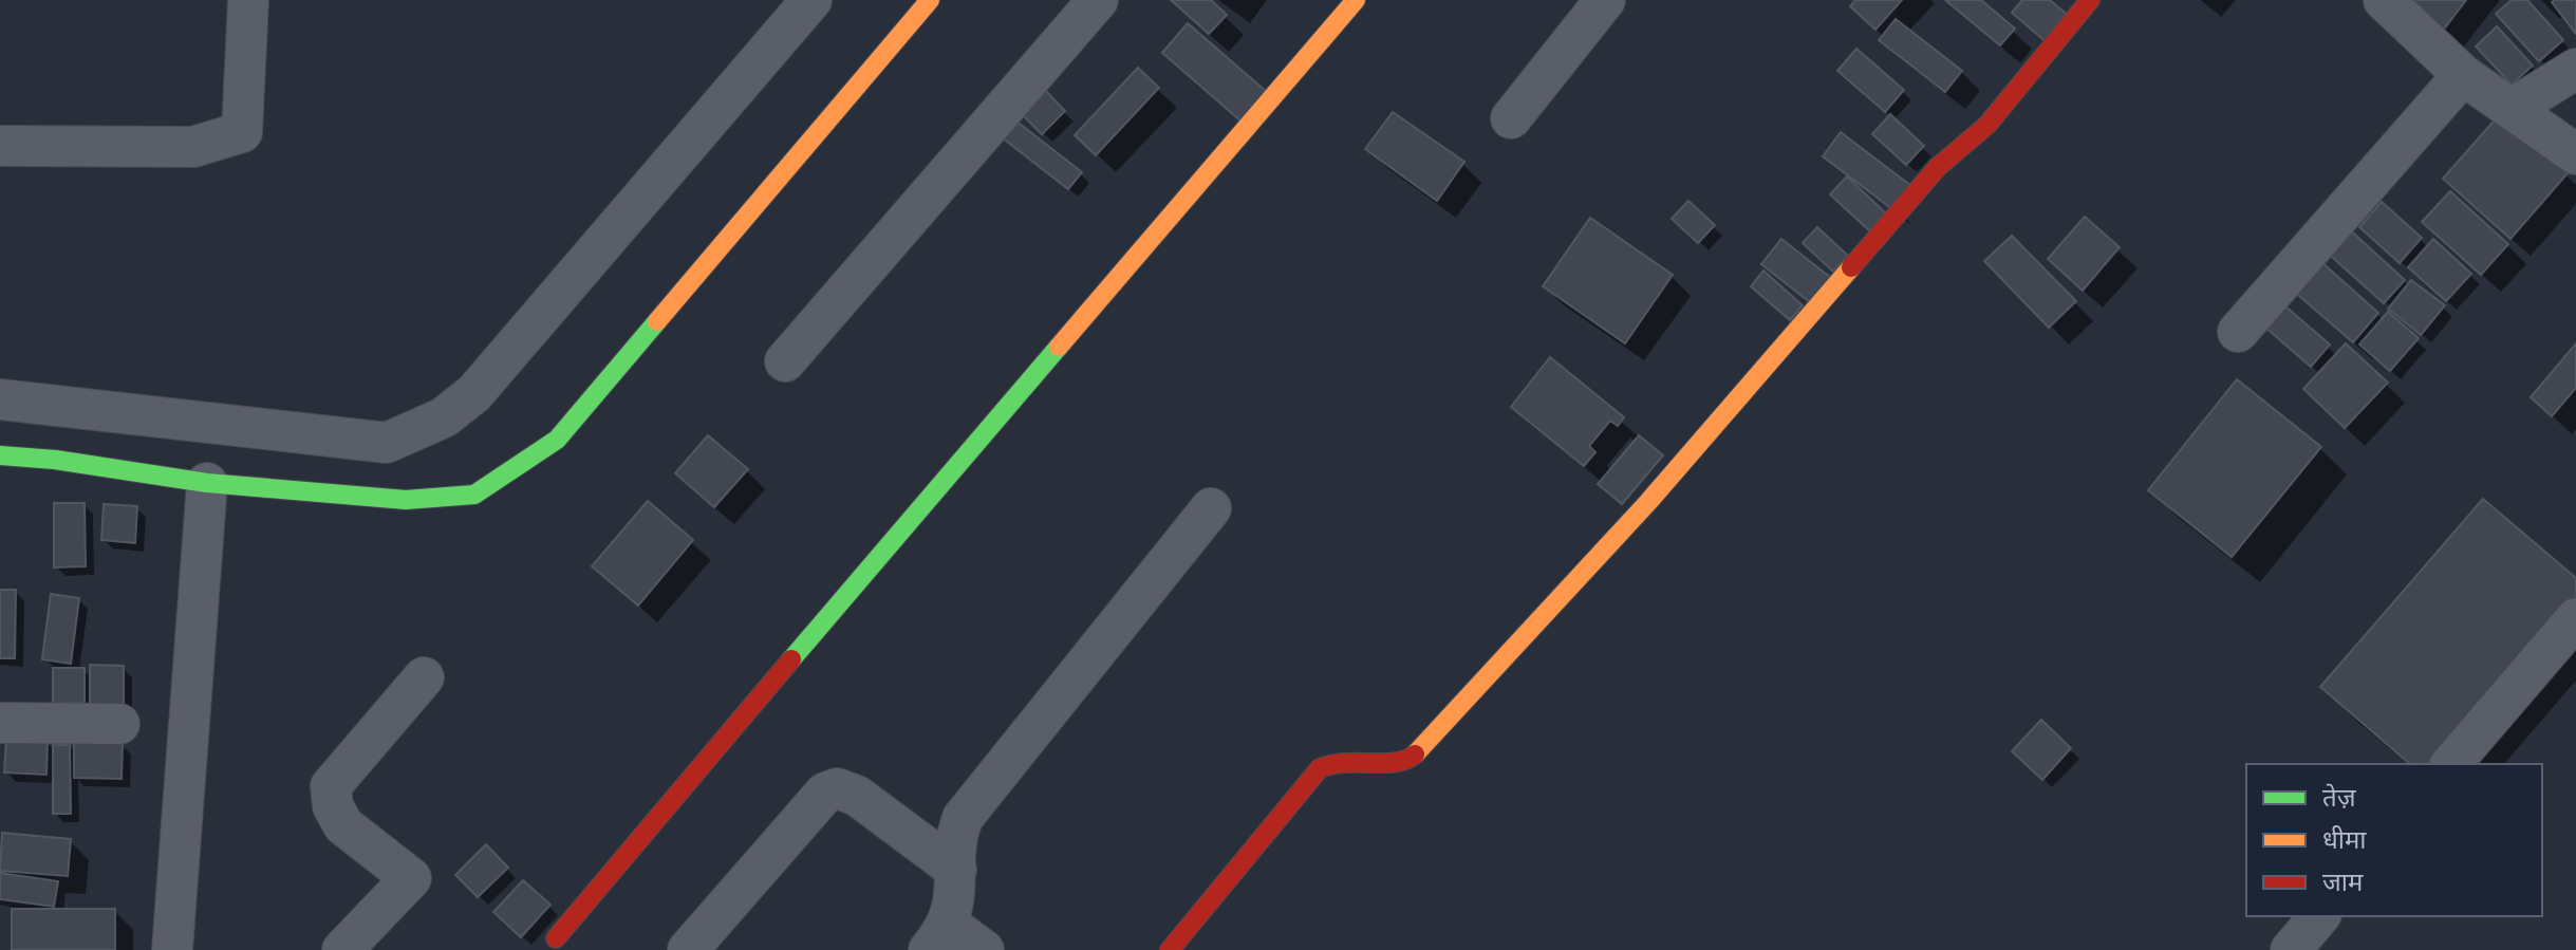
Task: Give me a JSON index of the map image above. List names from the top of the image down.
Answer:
{
  "legend": ["तेज़", "धीमा", "जाम"]
}
